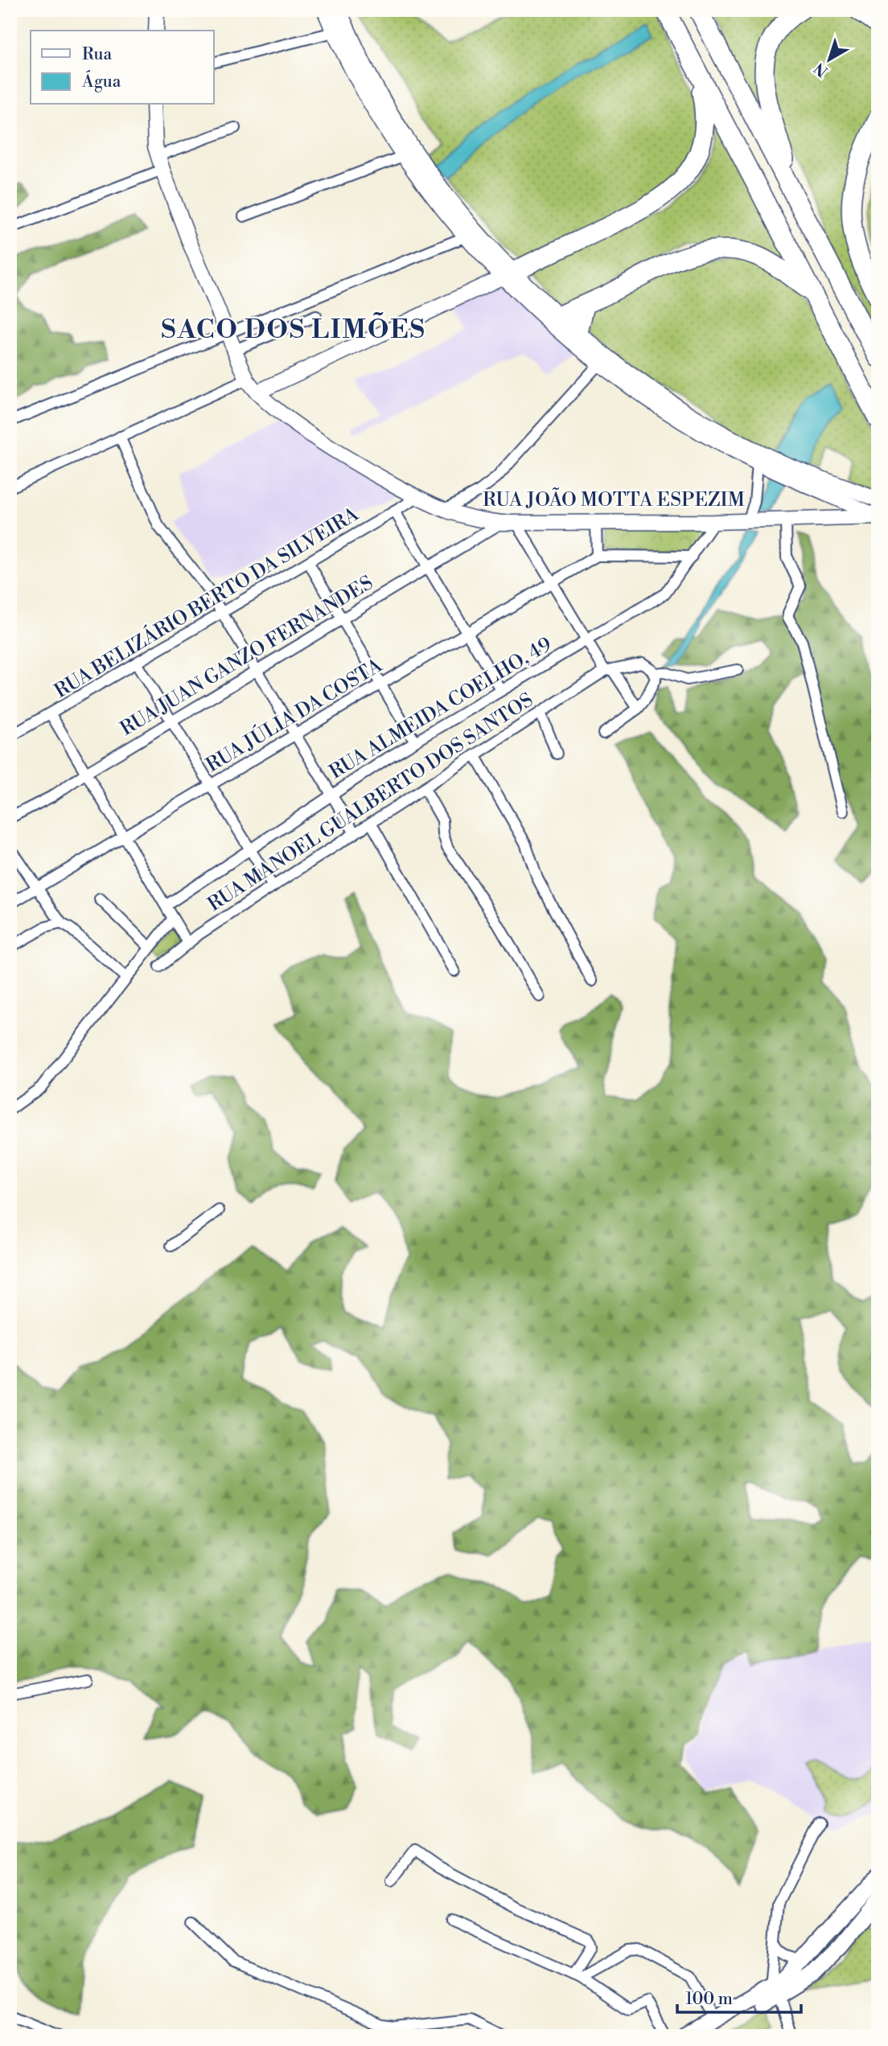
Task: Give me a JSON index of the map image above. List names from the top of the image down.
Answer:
{
  "streets": {
    "main road": ["RUA JOÃO MOTTA ESPEZIM"],
    "street": [
      "RUA BELIZÁRIO BERTO DA SILVEIRA",
      "RUA JUAN GANZO FERNANDES",
      "RUA ALMEIDA COELHO, 49",
      "RUA JÚLIA DA COSTA",
      "RUA MANOEL GUALBERTO DOS SANTOS"
    ]
  },
  "crossings": [
    ["RUA JOÃO MOTTA ESPEZIM", "RUA BELIZÁRIO BERTO DA SILVEIRA"],
    ["RUA JOÃO MOTTA ESPEZIM", "RUA JUAN GANZO FERNANDES"],
    ["RUA JOÃO MOTTA ESPEZIM", "RUA ALMEIDA COELHO, 49"]
  ],
  "districts": ["SACO DOS LIMÕES"],
  "legend": ["Rua", "Água"],
  "scale_bar": "100 m",
  "north": "bottom left"
}
